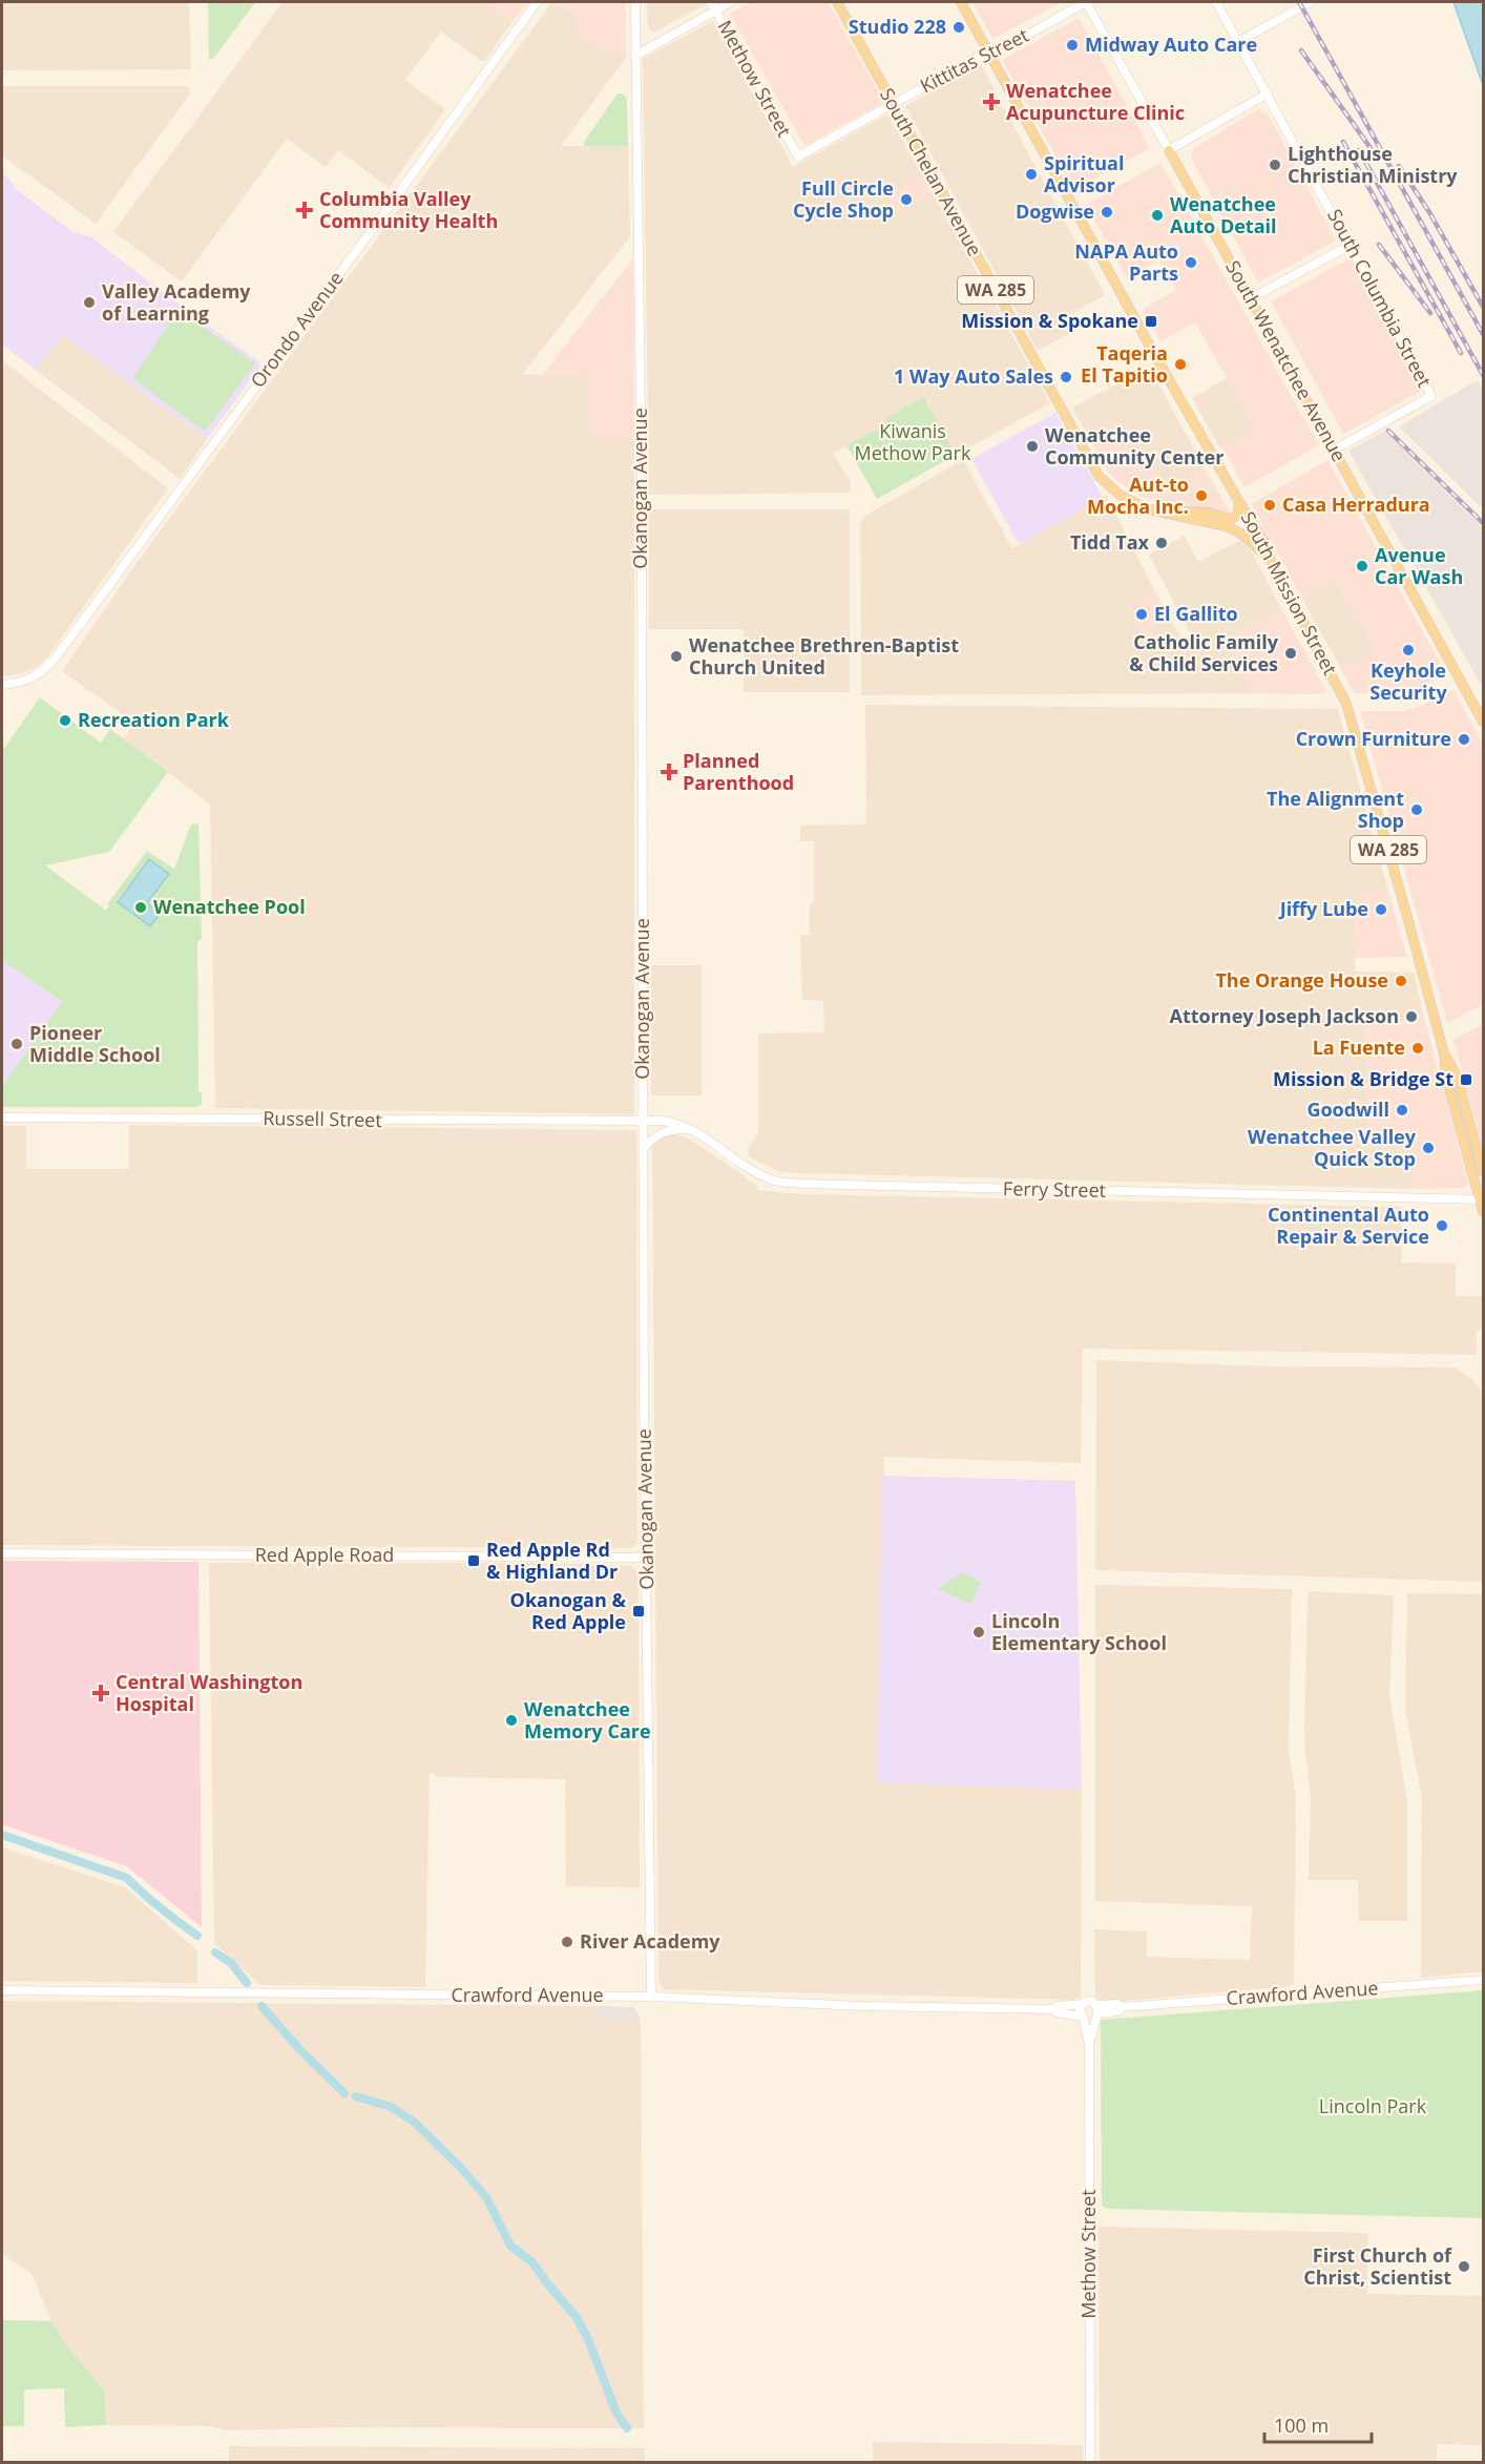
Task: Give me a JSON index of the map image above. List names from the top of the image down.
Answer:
{
  "streets": {
    "main road": [
      "South Chelan Avenue",
      "WA 285",
      "South Wenatchee Avenue",
      "South Mission Street"
    ],
    "street": [
      "Kittitas Street",
      "Methow Street",
      "South Columbia Street",
      "Orondo Avenue",
      "Okanogan Avenue",
      "Russell Street",
      "Ferry Street",
      "Red Apple Road",
      "Crawford Avenue"
    ]
  },
  "crossings": [
    ["Kittitas Street", "Methow Street"],
    ["Kittitas Street", "South Chelan Avenue"],
    ["Kittitas Street", "South Wenatchee Avenue"],
    ["Kittitas Street", "South Mission Street"],
    ["Methow Street", "Crawford Avenue"],
    ["South Chelan Avenue", "WA 285"],
    ["WA 285", "South Mission Street"],
    ["South Columbia Street", "South Wenatchee Avenue"],
    ["Okanogan Avenue", "Russell Street"],
    ["Okanogan Avenue", "Ferry Street"],
    ["Okanogan Avenue", "Red Apple Road"],
    ["Okanogan Avenue", "Crawford Avenue"],
    ["South Mission Street", "Ferry Street"],
    ["Russell Street", "Ferry Street"]
  ],
  "parks": ["Kiwanis Methow Park", "Lincoln Park"],
  "places": {
    "other": [
      "Studio 228",
      "Midway Auto Care",
      "Lighthouse Christian Ministry",
      "Spiritual Advisor",
      "Full Circle Cycle Shop",
      "Dogwise",
      "Wenatchee Auto Detail",
      "NAPA Auto Parts",
      "Valley Academy of Learning",
      "Taqeria El Tapitio",
      "1 Way Auto Sales",
      "Wenatchee Community Center",
      "Aut-to Mocha Inc.",
      "Casa Herradura",
      "Tidd Tax",
      "Avenue Car Wash",
      "El Gallito",
      "Keyhole Security",
      "Catholic Family & Child Services",
      "Wenatchee Brethren-Baptist Church United",
      "Recreation Park",
      "Crown Furniture",
      "The Alignment Shop",
      "Wenatchee Pool",
      "Jiffy Lube",
      "The Orange House",
      "Attorney Joseph Jackson",
      "Pioneer Middle School",
      "La Fuente",
      "Goodwill",
      "Wenatchee Valley Quick Stop",
      "Continental Auto Repair & Service",
      "Lincoln Elementary School",
      "Wenatchee Memory Care",
      "River Academy",
      "First Church of Christ, Scientist"
    ],
    "health": [
      "Wenatchee Acupuncture Clinic",
      "Columbia Valley Community Health",
      "Planned Parenthood",
      "Central Washington Hospital"
    ],
    "transit": [
      "Mission & Spokane",
      "Mission & Bridge St",
      "Red Apple Rd & Highland Dr",
      "Okanogan & Red Apple"
    ]
  },
  "scale_bar": "100 m"
}
